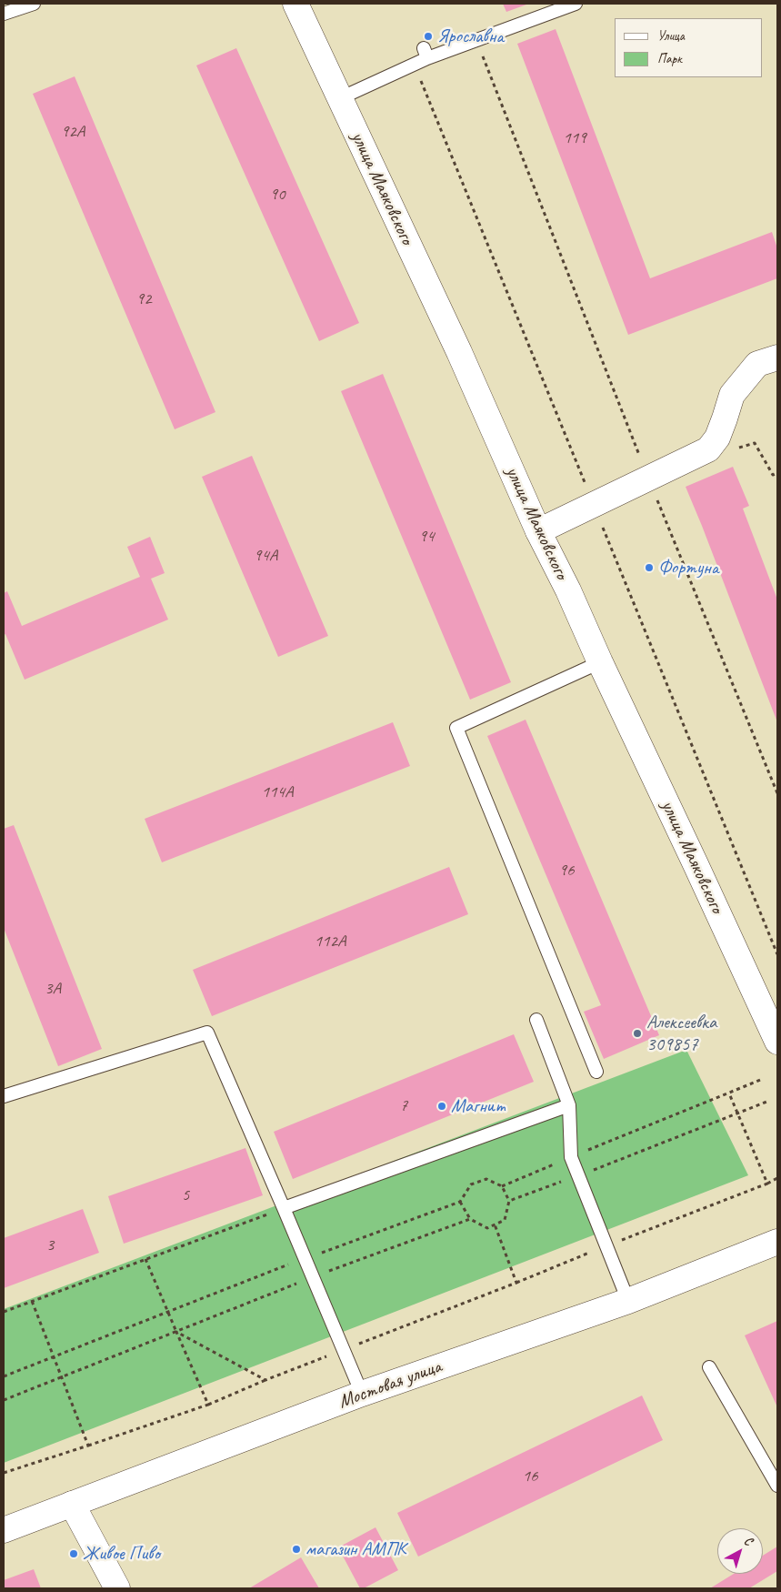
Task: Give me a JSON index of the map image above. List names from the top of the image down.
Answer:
{
  "streets": {
    "street": ["улица Маяковского", "Мостовая улица"]
  },
  "places": [
    "Ярославна",
    "Фортуна",
    "Алексеевка 309857",
    "Магнит",
    "магазин АМПК",
    "Живое Пиво"
  ],
  "house_numbers": [
    "92А",
    "119",
    "90",
    "92",
    "94",
    "94А",
    "114А",
    "96",
    "112А",
    "3А",
    "7",
    "5",
    "3",
    "16"
  ],
  "legend": ["Улица", "Парк"],
  "north": "top right"
}
